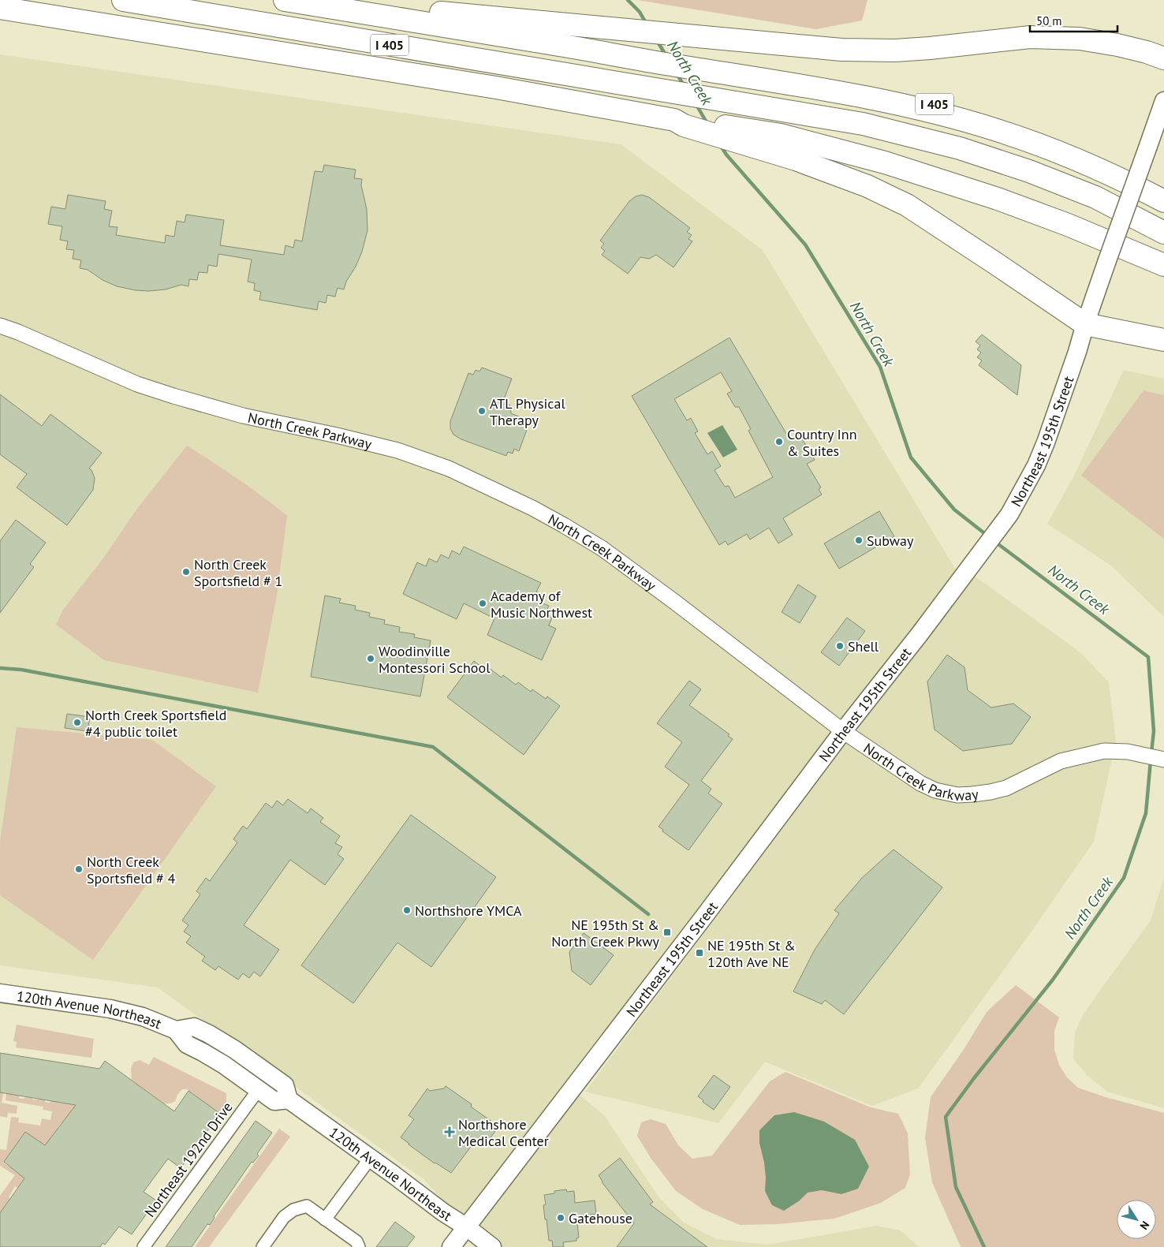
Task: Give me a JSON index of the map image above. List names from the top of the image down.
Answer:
{
  "streets": {
    "highway": ["I 405"],
    "main road": ["Northeast 195th Street", "120th Avenue Northeast"],
    "street": ["North Creek Parkway", "Northeast 192nd Drive"]
  },
  "crossings": [
    ["North Creek Parkway", "Northeast 195th Street"],
    ["Northeast 195th Street", "120th Avenue Northeast"],
    ["120th Avenue Northeast", "Northeast 192nd Drive"]
  ],
  "water": ["North Creek"],
  "places": {
    "other": [
      "ATL Physical Therapy",
      "Country Inn & Suites",
      "Subway",
      "North Creek Sportsfield # 1",
      "Academy of Music Northwest",
      "Shell",
      "Woodinville Montessori School",
      "North Creek Sportsfield #4 public toilet",
      "North Creek Sportsfield # 4",
      "Northshore YMCA",
      "Gatehouse"
    ],
    "transit": ["NE 195th St & North Creek Pkwy", "NE 195th St & 120th Ave NE"],
    "health": ["Northshore Medical Center"]
  },
  "scale_bar": "50 m",
  "north": "bottom right"
}
